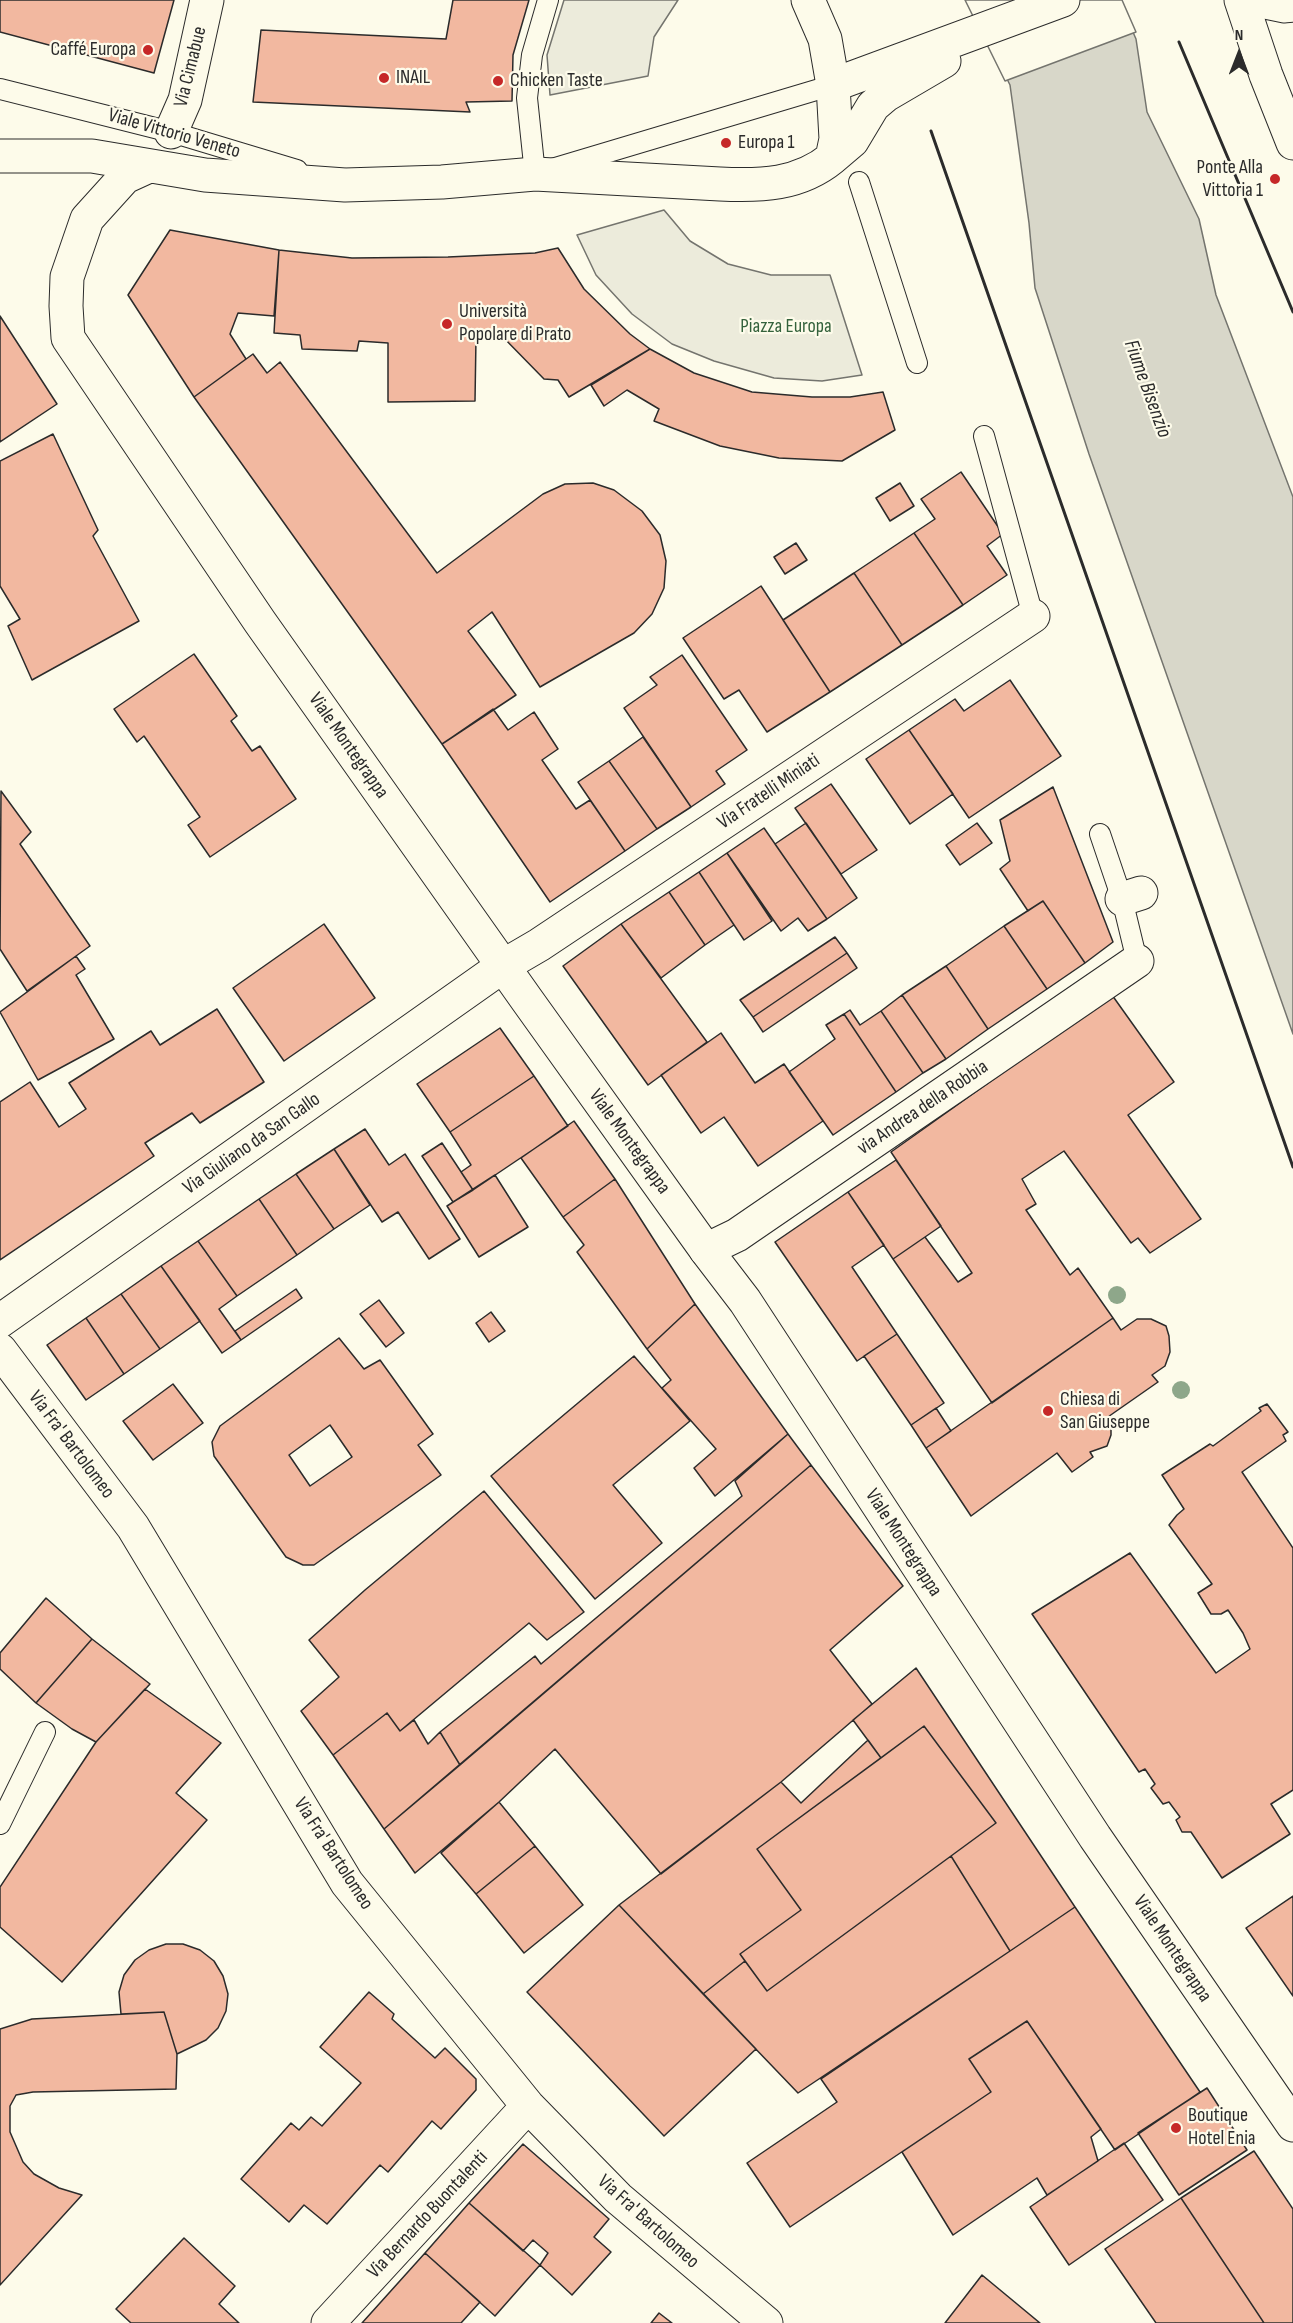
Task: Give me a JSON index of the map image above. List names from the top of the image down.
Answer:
{
  "streets": {
    "street": [
      "Via Cimabue",
      "Viale Vittorio Veneto",
      "Viale Montegrappa",
      "Via Fratelli Miniati",
      "via Andrea della Robbia",
      "Via Giuliano da San Gallo",
      "Via Fra' Bartolomeo",
      "Via Bernardo Buontalenti"
    ]
  },
  "crossings": [
    ["Via Cimabue", "Viale Vittorio Veneto"],
    ["Viale Vittorio Veneto", "Viale Montegrappa"],
    ["Viale Montegrappa", "Via Fratelli Miniati"],
    ["Viale Montegrappa", "via Andrea della Robbia"],
    ["Viale Montegrappa", "Via Giuliano da San Gallo"],
    ["Via Fratelli Miniati", "Via Giuliano da San Gallo"],
    ["Via Fra' Bartolomeo", "Via Bernardo Buontalenti"]
  ],
  "water": ["Fiume Bisenzio"],
  "parks": ["Piazza Europa"],
  "places": [
    "Caffé Europa",
    "INAIL",
    "Chicken Taste",
    "Europa 1",
    "Ponte Alla Vittoria 1",
    "Università Popolare di Prato",
    "Chiesa di San Giuseppe",
    "Boutique Hotel Enia"
  ],
  "north": "top"
}
